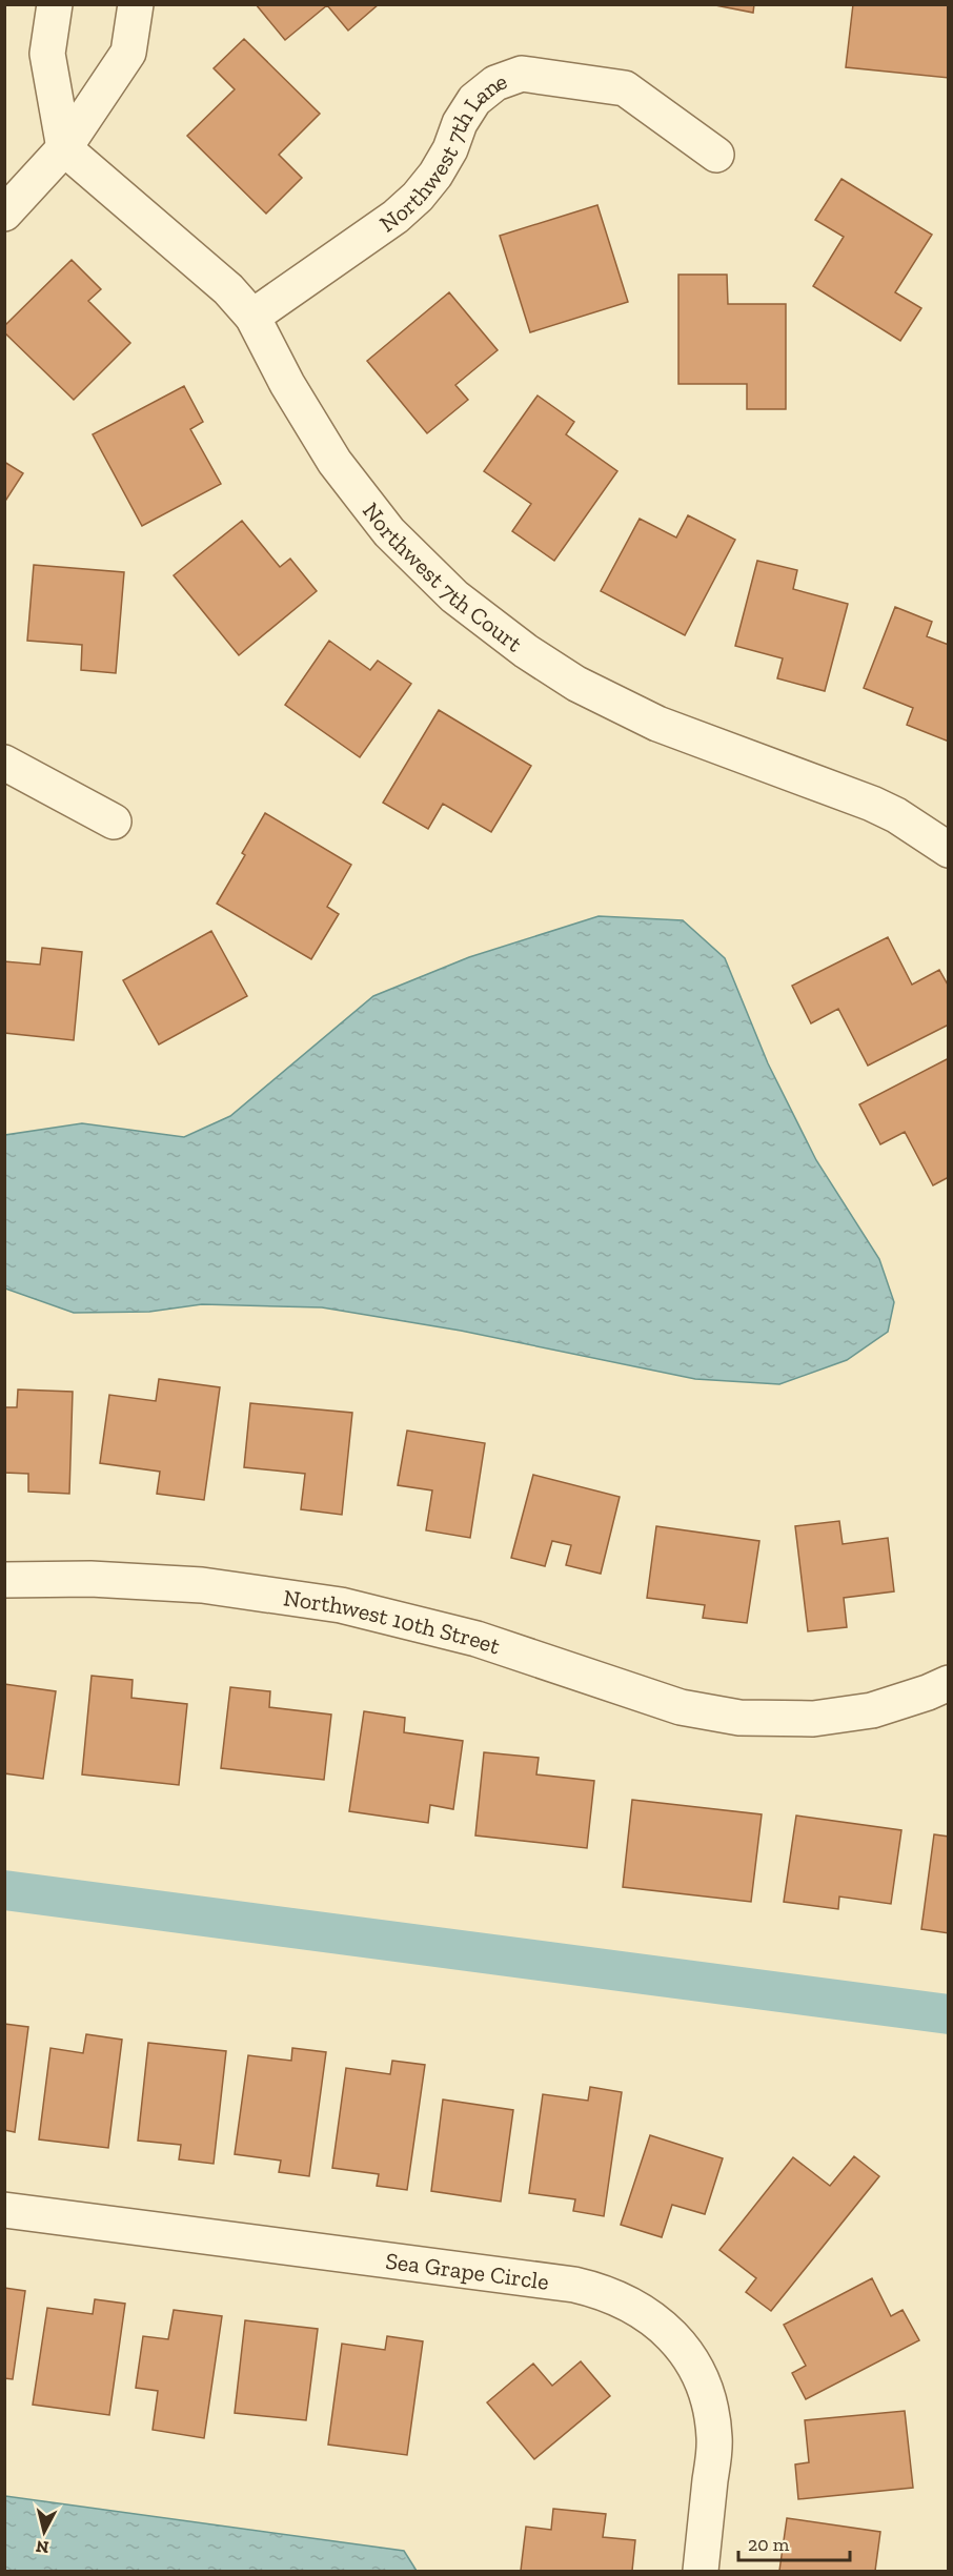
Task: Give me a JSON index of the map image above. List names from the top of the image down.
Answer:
{
  "streets": {
    "street": [
      "Northwest 7th Lane",
      "Northwest 7th Court",
      "Northwest 10th Street",
      "Sea Grape Circle"
    ]
  },
  "crossings": [
    ["Northwest 7th Lane", "Northwest 7th Court"]
  ],
  "scale_bar": "20 m",
  "north": "bottom"
}
